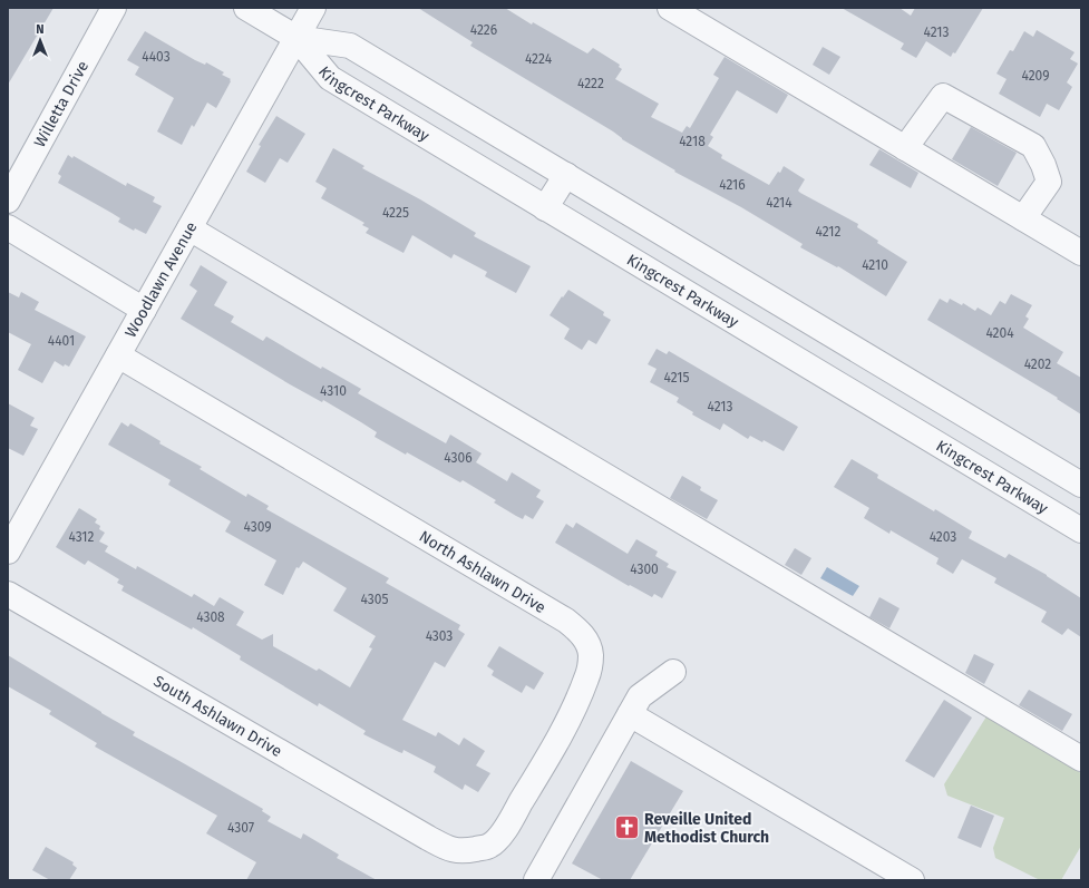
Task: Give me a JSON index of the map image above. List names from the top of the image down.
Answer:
{
  "streets": {
    "street": [
      "Kingcrest Parkway",
      "Willetta Drive",
      "Woodlawn Avenue",
      "North Ashlawn Drive",
      "South Ashlawn Drive"
    ]
  },
  "crossings": [
    ["Kingcrest Parkway", "Woodlawn Avenue"],
    ["Woodlawn Avenue", "North Ashlawn Drive"],
    ["North Ashlawn Drive", "South Ashlawn Drive"]
  ],
  "places": {
    "church": ["Reveille United Methodist Church"]
  },
  "house_numbers": [
    "4226",
    "4213",
    "4403",
    "4224",
    "4209",
    "4222",
    "4218",
    "4216",
    "4214",
    "4225",
    "4212",
    "4210",
    "4204",
    "4401",
    "4202",
    "4215",
    "4310",
    "4213",
    "4306",
    "4309",
    "4312",
    "4203",
    "4300",
    "4305",
    "4308",
    "4303",
    "4307"
  ],
  "north": "top"
}
